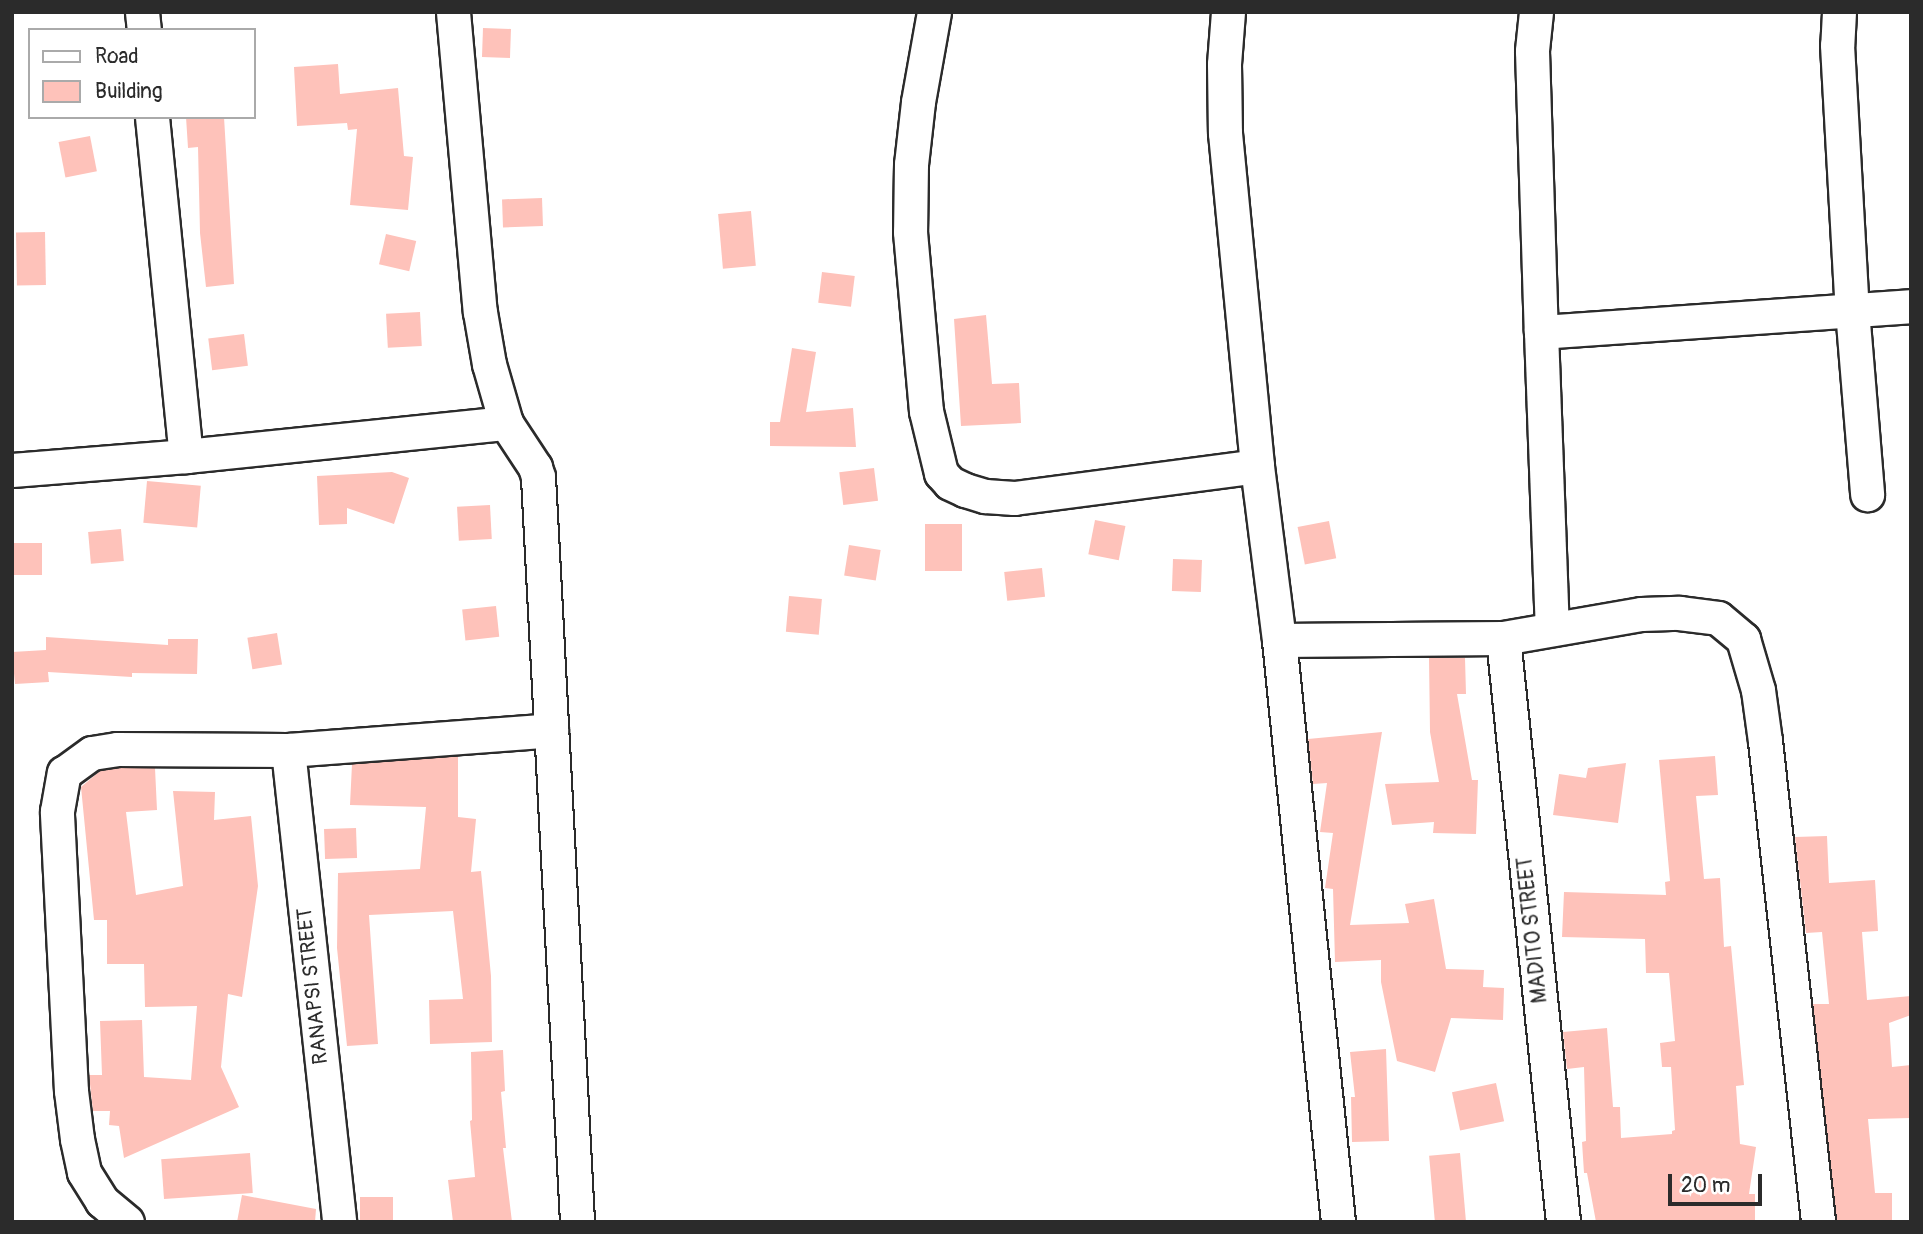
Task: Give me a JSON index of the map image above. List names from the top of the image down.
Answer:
{
  "streets": {
    "street": ["MADITO STREET", "RANAPSI STREET"]
  },
  "legend": ["Road", "Building"],
  "scale_bar": "20 m"
}
